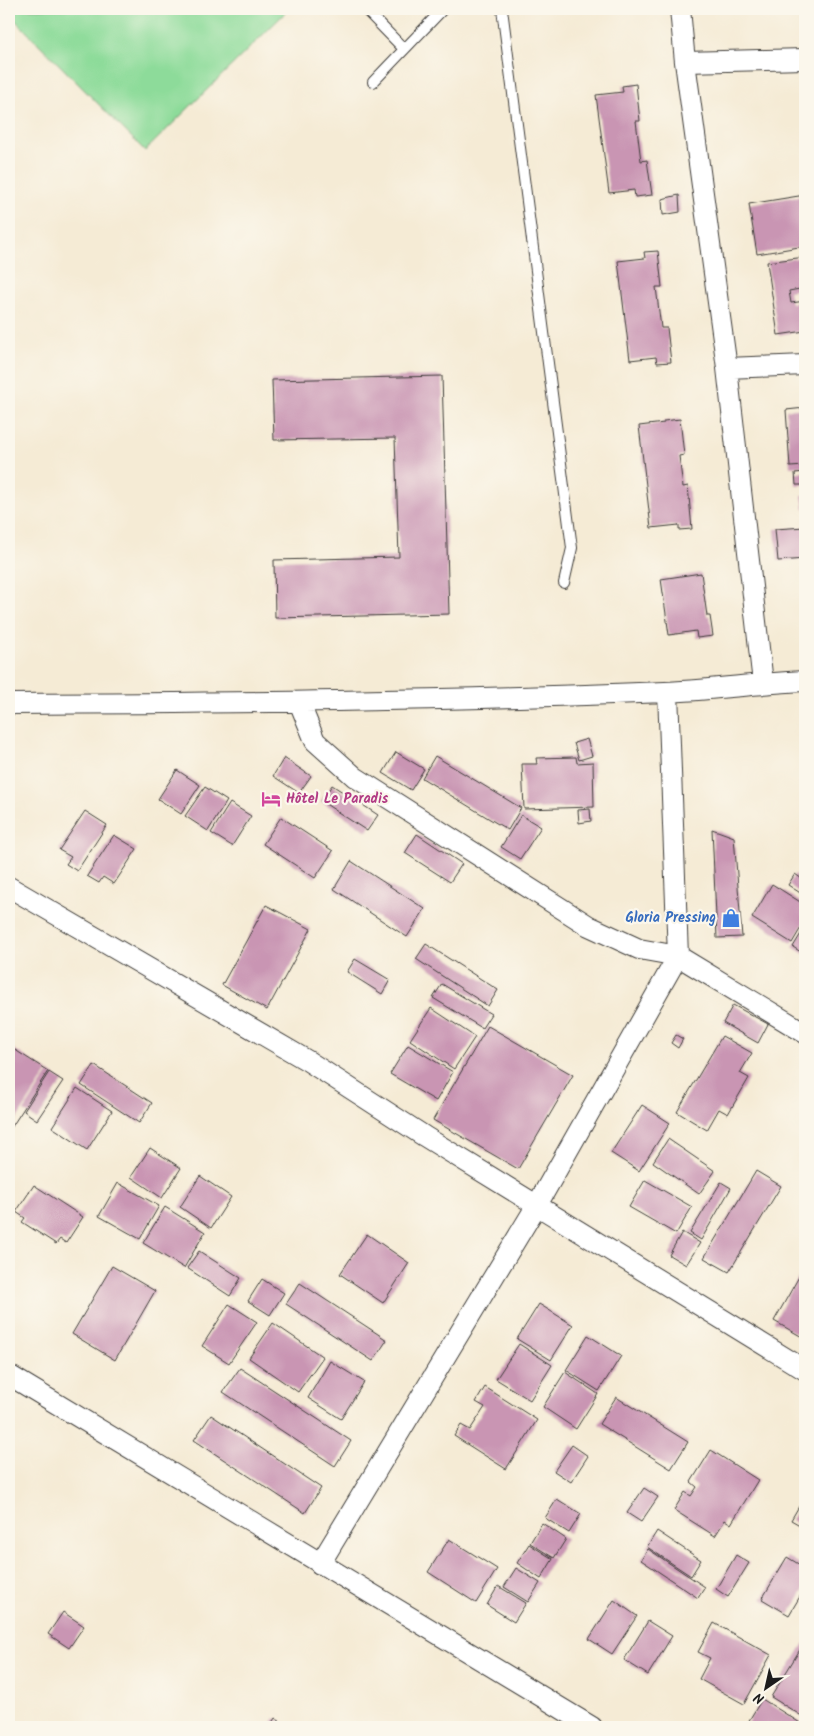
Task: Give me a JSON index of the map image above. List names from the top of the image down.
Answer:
{
  "places": {
    "hotel": ["Hôtel Le Paradis"],
    "shop": ["Gloria Pressing"]
  },
  "north": "bottom left"
}
